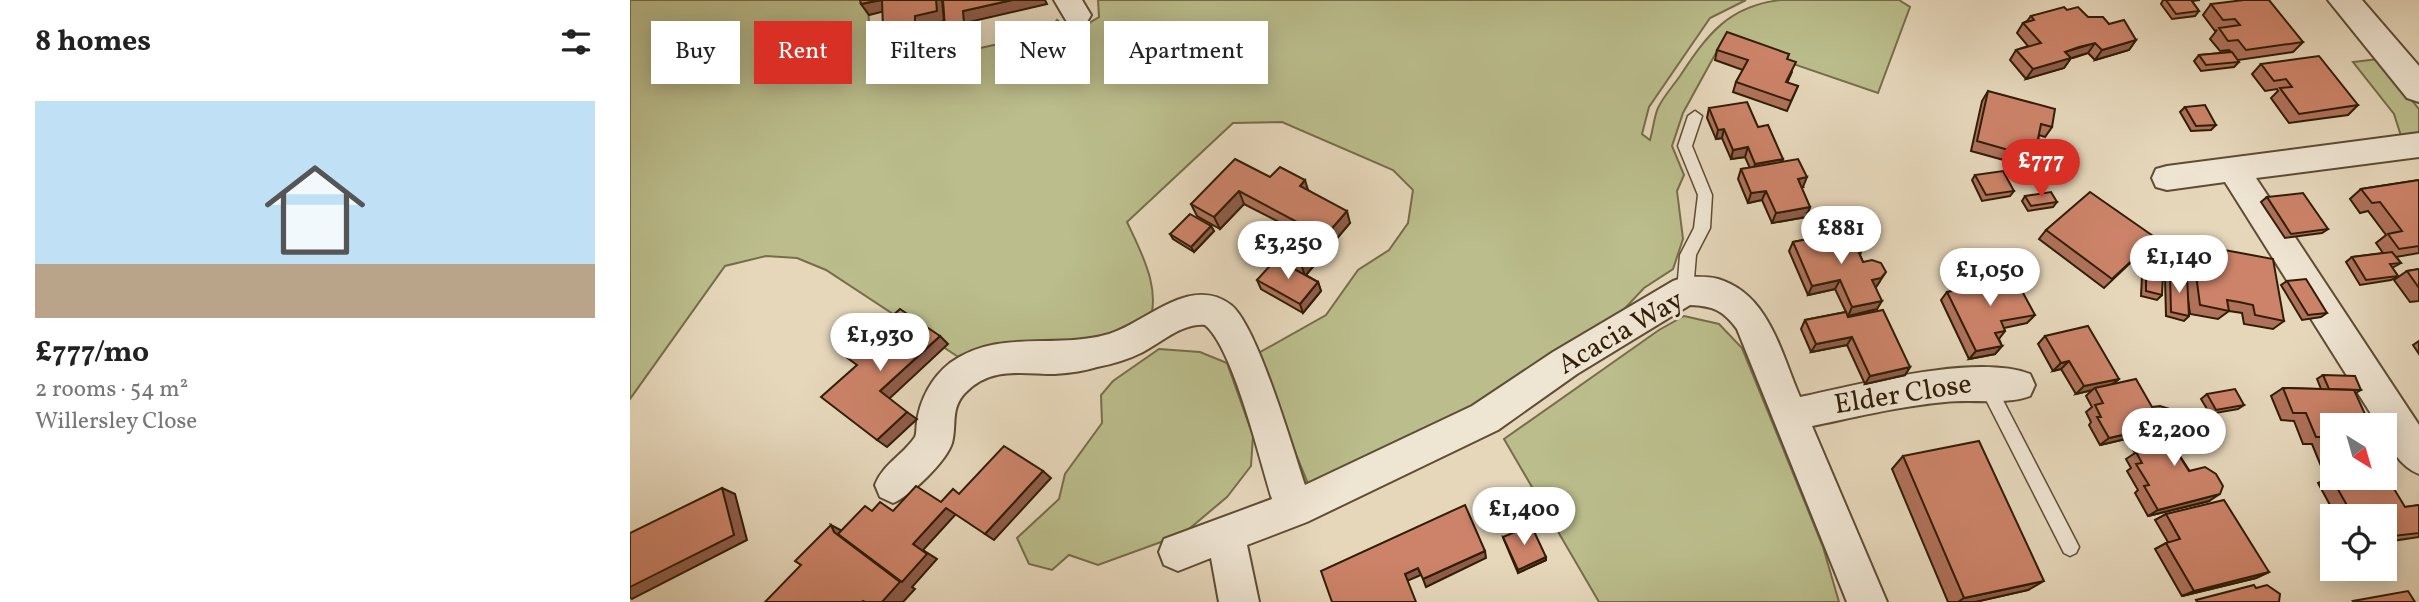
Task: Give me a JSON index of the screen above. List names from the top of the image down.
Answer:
{
  "streets": {
    "street": ["Acacia Way", "Elder Close"]
  },
  "crossings": [
    ["Acacia Way", "Elder Close"]
  ],
  "north": "bottom right",
  "page": {
    "heading": "8 homes",
    "chip": [
      "Buy",
      "Rent",
      "Filters",
      "New",
      "Apartment"
    ],
    "list": [
      {
        "name": "£777/mo",
        "note": "2 rooms · 54 m² · Willersley Close"
      }
    ],
    "price": [
      "£777",
      "£881",
      "£3,250",
      "£1,140",
      "£1,050",
      "£1,930",
      "£2,200",
      "£1,400"
    ]
  }
}
